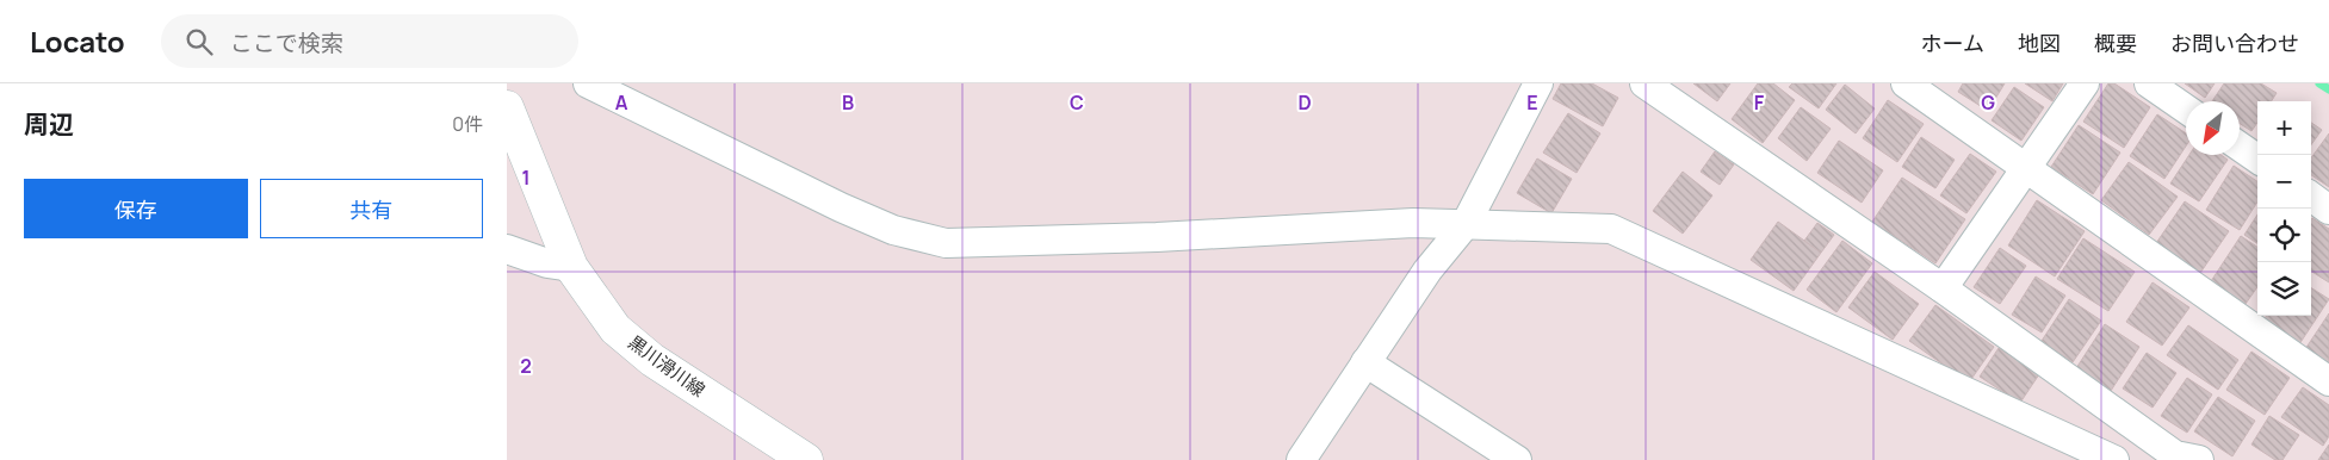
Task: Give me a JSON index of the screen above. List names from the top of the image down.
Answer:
{
  "streets": {
    "main road": ["黒川滑川線"]
  },
  "north": "bottom left",
  "page": {
    "header": "Locato",
    "search": "ここで検索",
    "nav": [
      "ホーム",
      "地図",
      "概要",
      "お問い合わせ"
    ],
    "heading": ["周辺", "0件"],
    "map_buttons": ["+", "−"],
    "buttons": ["保存", "共有"]
  },
  "grid": {
    "columns": [
      "A",
      "B",
      "C",
      "D",
      "E",
      "F",
      "G"
    ],
    "rows": ["1", "2"]
  }
}
